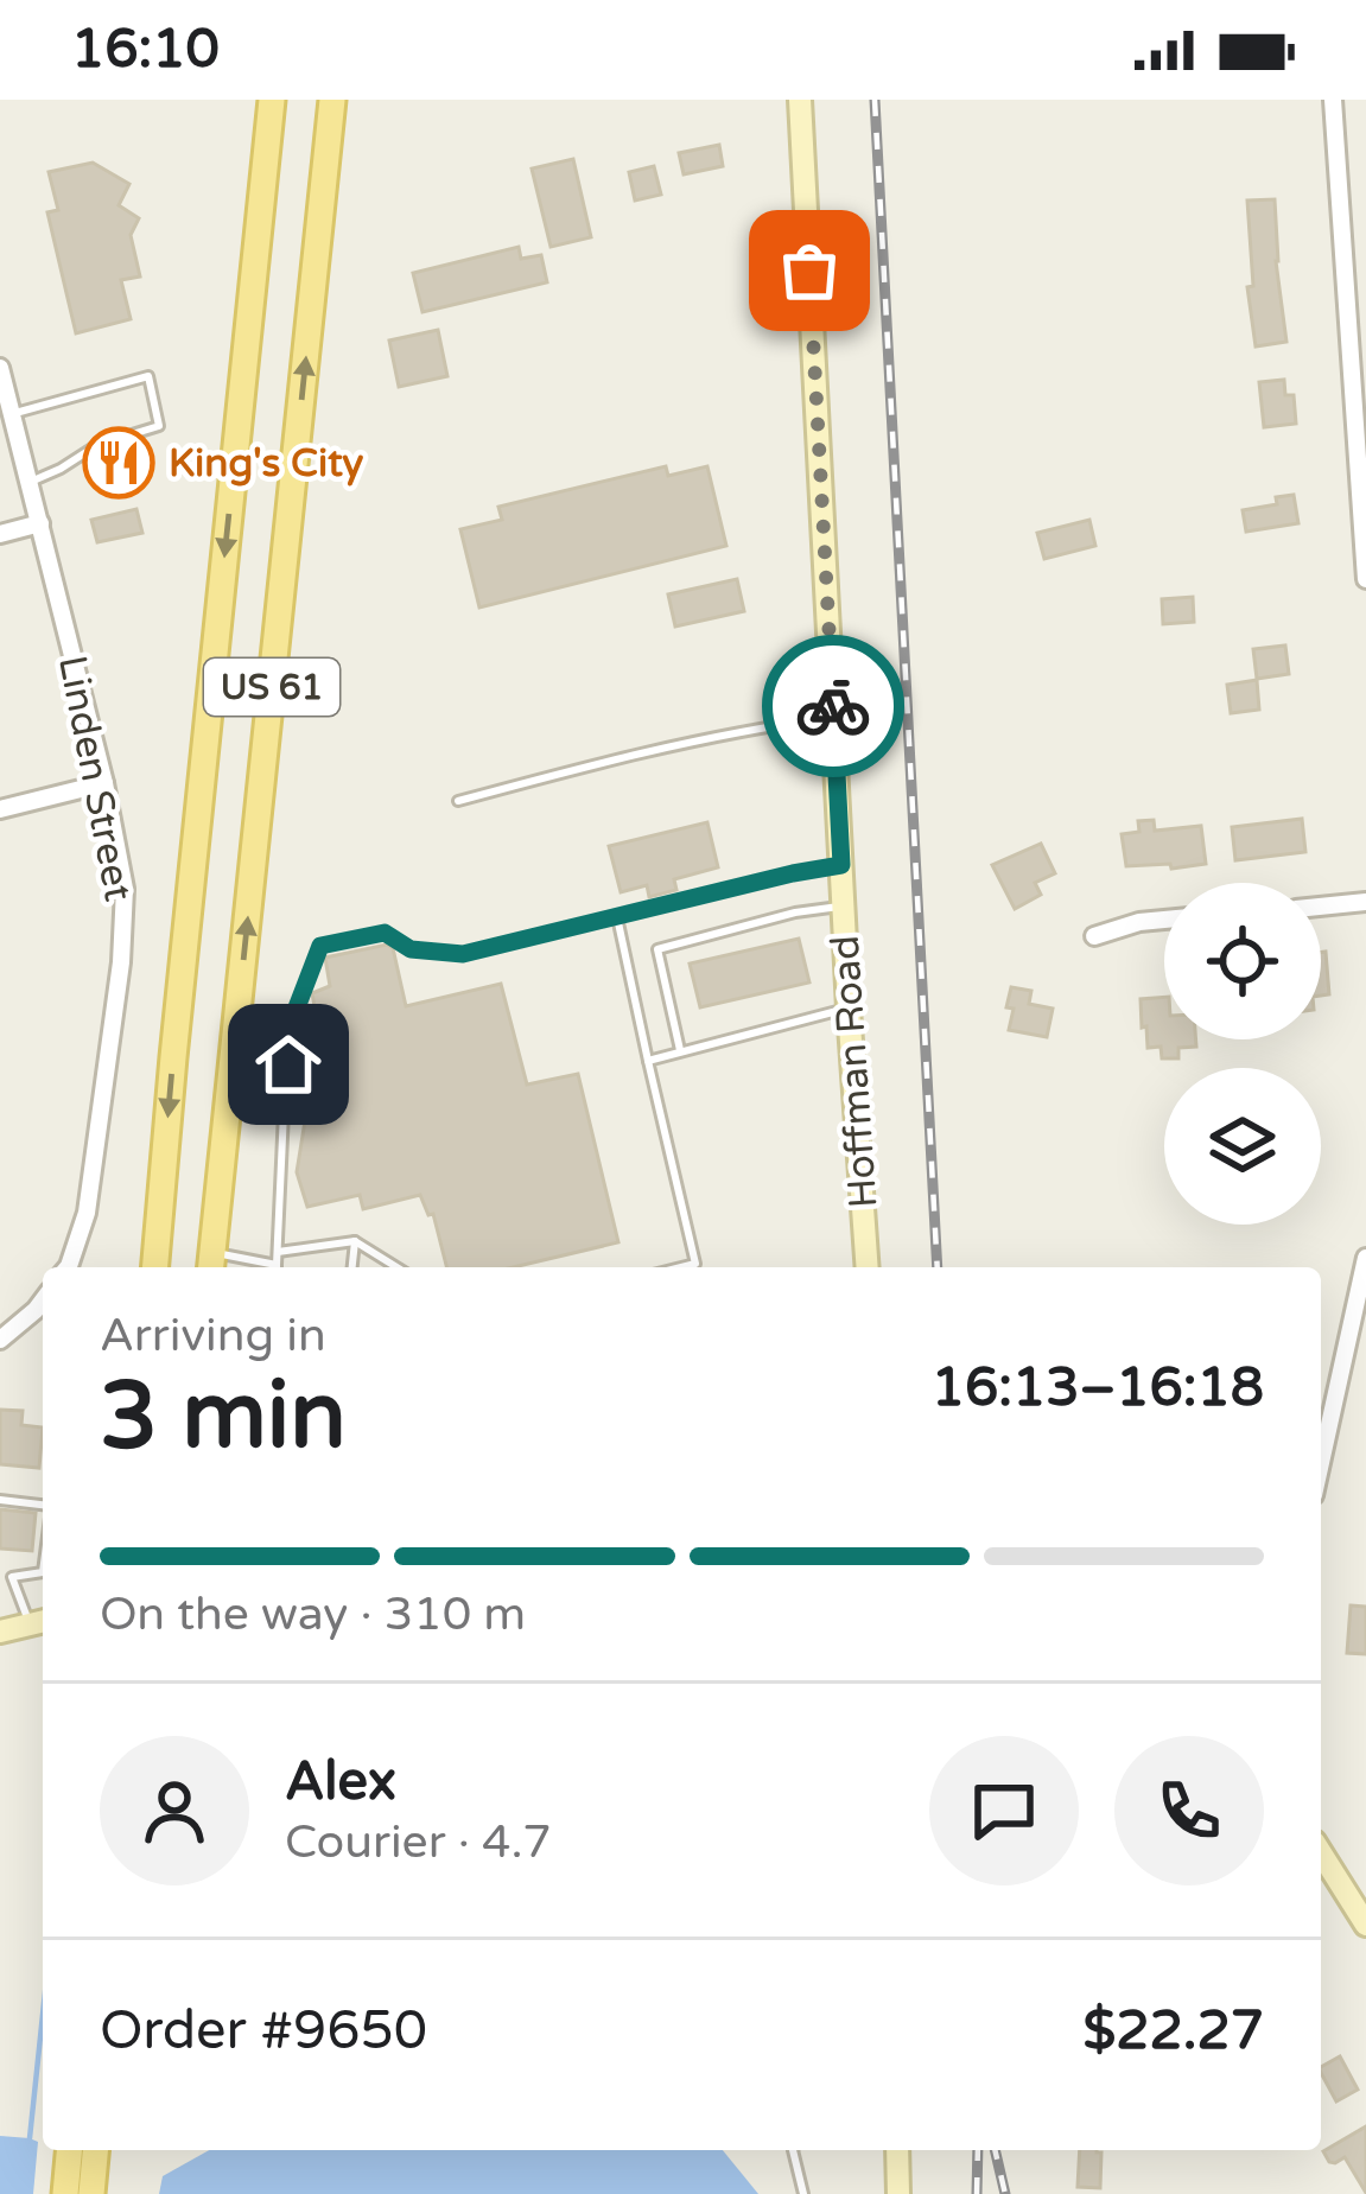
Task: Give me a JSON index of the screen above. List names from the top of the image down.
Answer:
{
  "streets": {
    "main road": ["US 61"],
    "street": ["Linden Street", "Hoffman Road"]
  },
  "places": {
    "restaurant": ["King's City"]
  },
  "page": {
    "status": "16:10",
    "heading": ["3 min", "Arriving in", "16:13–16:18"],
    "panel": [
      "Alex",
      "Courier · 4.7",
      "Order #9650",
      "$22.27"
    ],
    "bar": "On the way · 310 m"
  }
}
